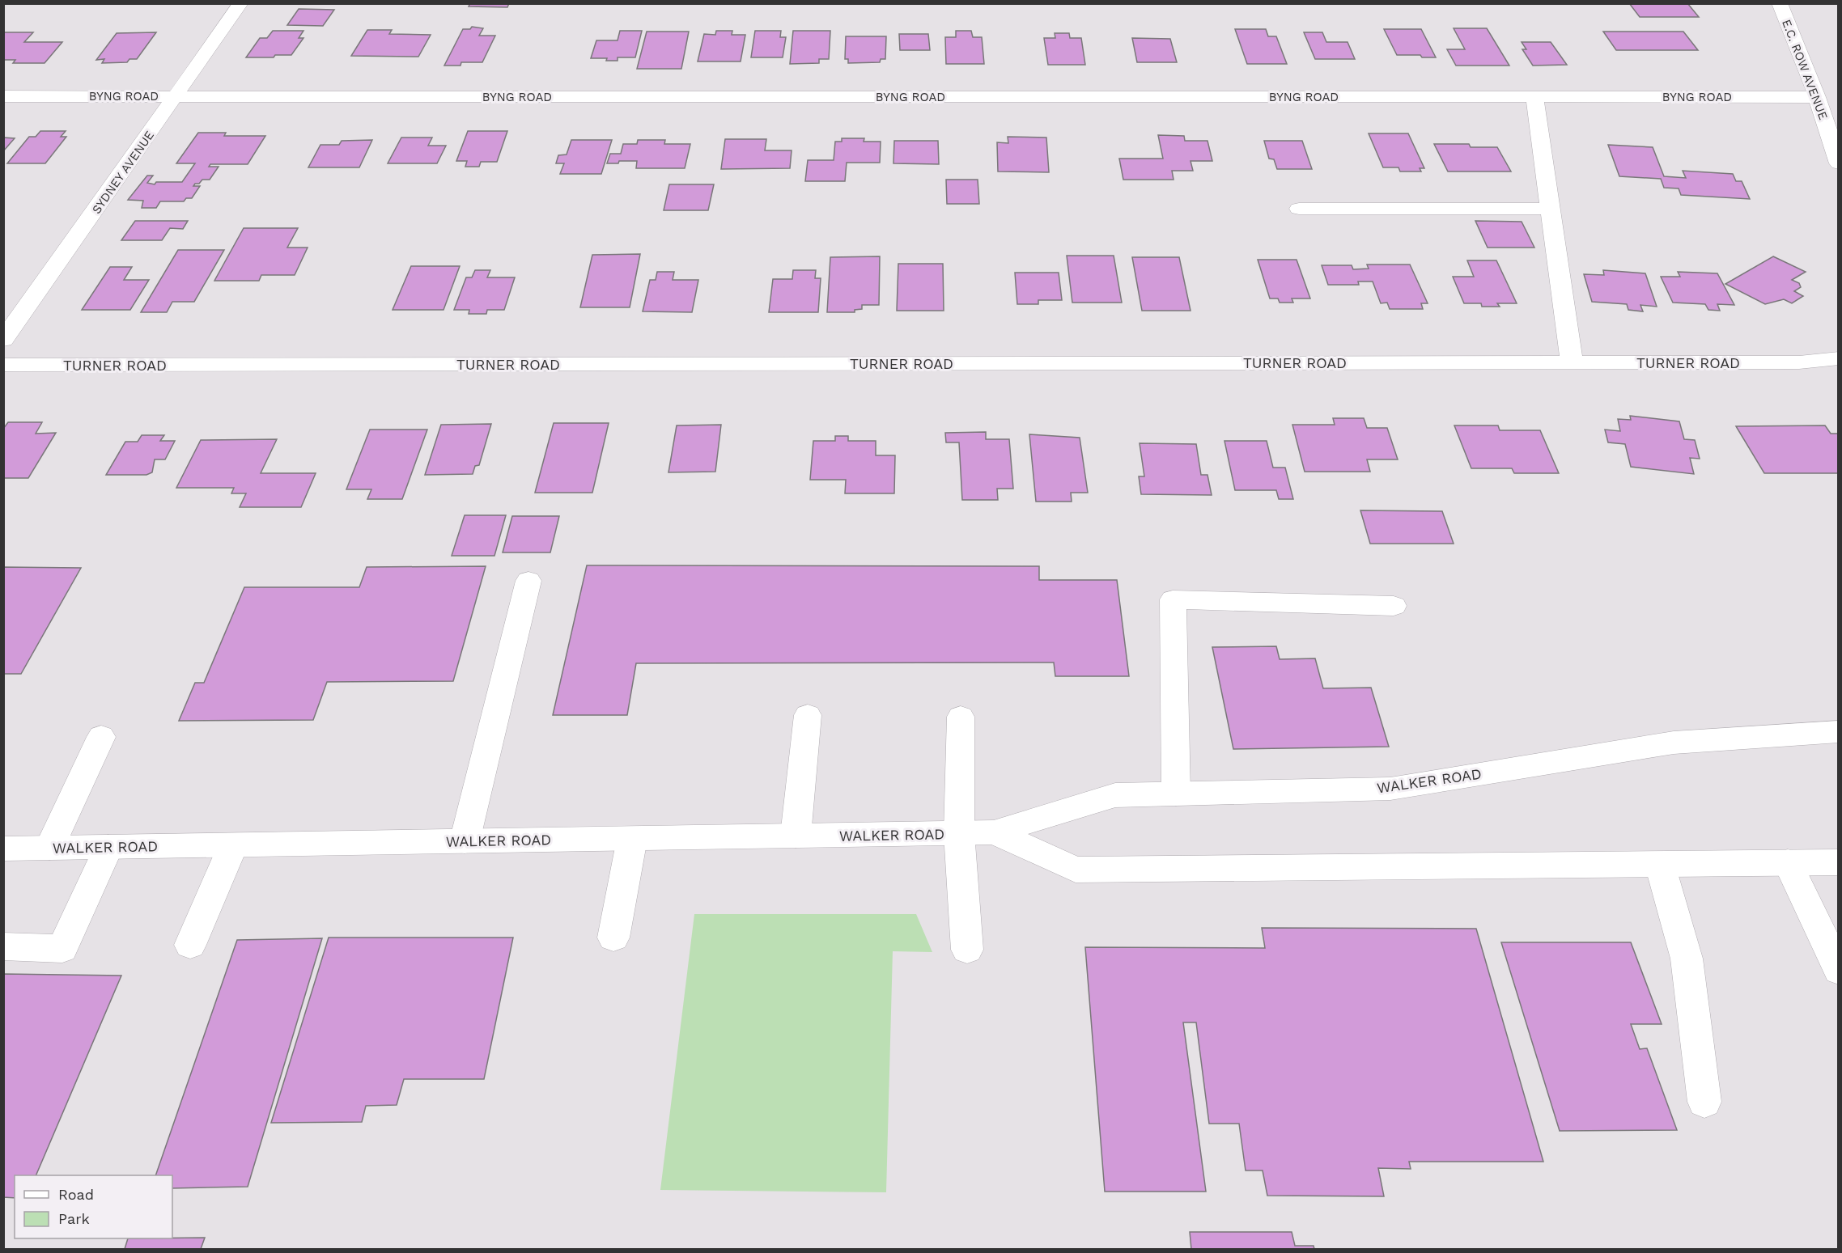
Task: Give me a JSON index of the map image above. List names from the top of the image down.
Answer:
{
  "streets": {
    "street": [
      "E.C. ROW AVENUE",
      "BYNG ROAD",
      "SYDNEY AVENUE",
      "TURNER ROAD",
      "WALKER ROAD"
    ]
  },
  "crossings": [
    ["E.C. ROW AVENUE", "BYNG ROAD"],
    ["BYNG ROAD", "SYDNEY AVENUE"]
  ],
  "legend": ["Road", "Park"]
}
